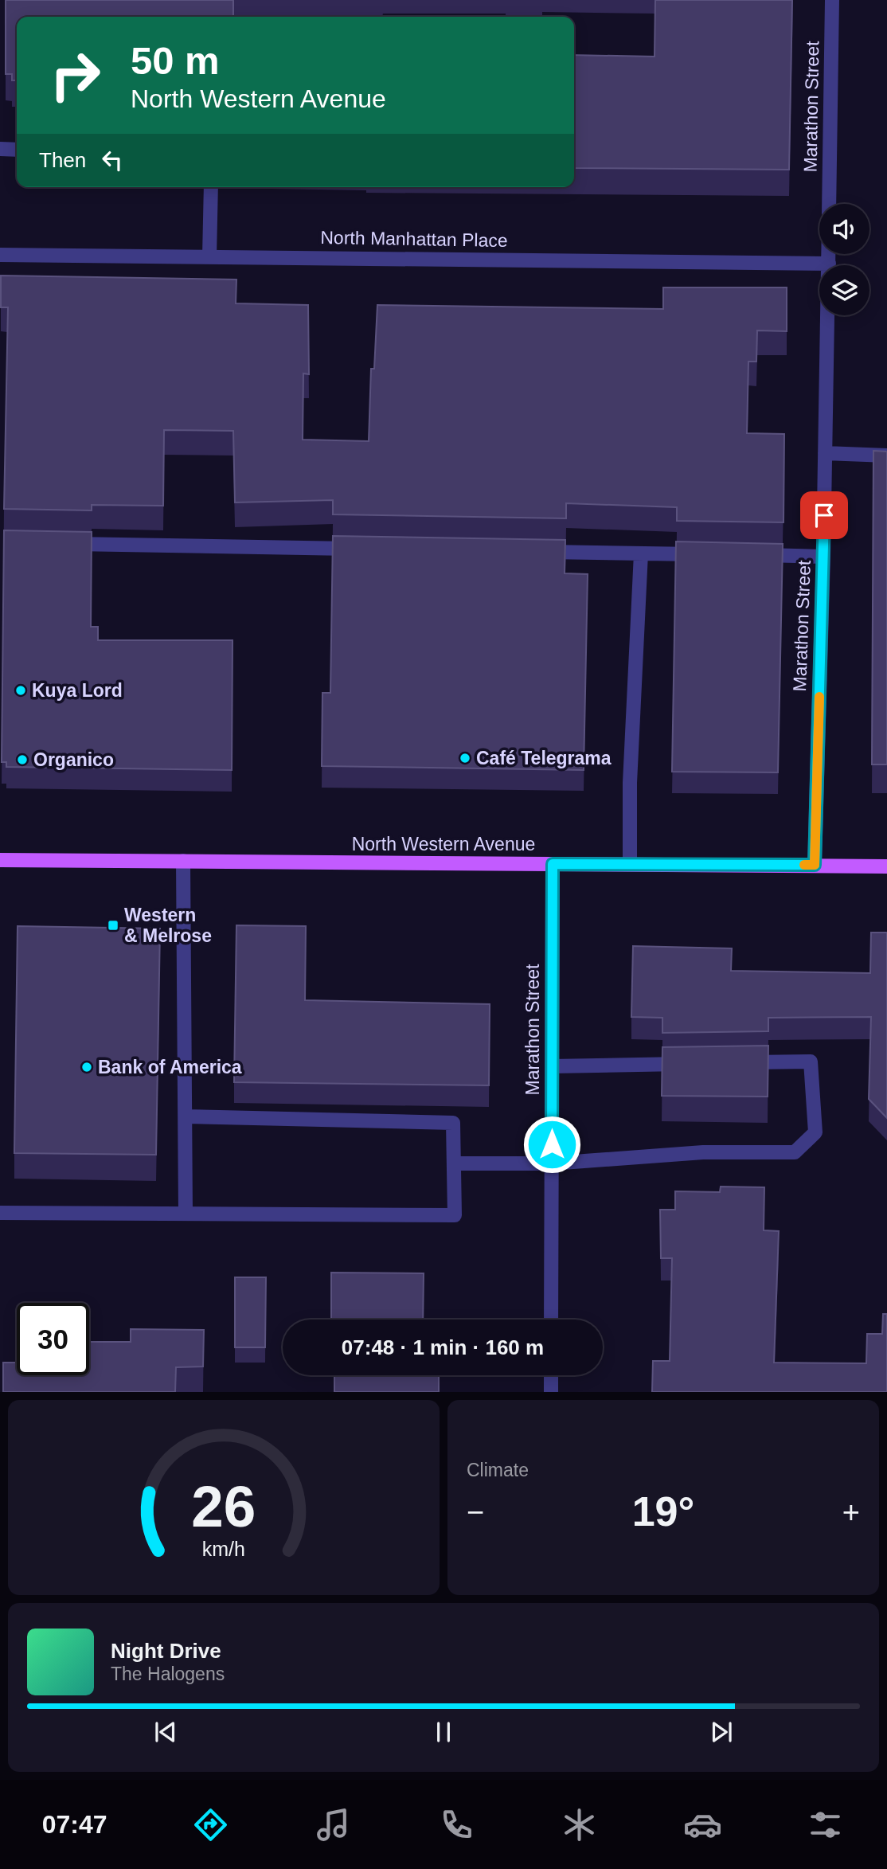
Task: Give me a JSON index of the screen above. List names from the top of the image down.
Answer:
{
  "streets": {
    "main road": ["North Western Avenue"],
    "street": ["Marathon Street", "North Manhattan Place"]
  },
  "crossings": [
    ["Marathon Street", "North Manhattan Place"],
    ["Marathon Street", "North Western Avenue"]
  ],
  "places": {
    "other": [
      "Kuya Lord",
      "Café Telegrama",
      "Organico",
      "Bank of America"
    ],
    "transit": ["Western & Melrose"]
  },
  "page": {
    "turn": ["50 m", "North Western Avenue"],
    "then": "Then",
    "limit": "30",
    "trip": "07:48 · 1 min · 160 m",
    "tile": "Climate",
    "heat": ["−", "19°", "+"],
    "song": ["Night Drive", "The Halogens"],
    "tabs": "07:47",
    "gauge": ["26", "km/h"]
  }
}
